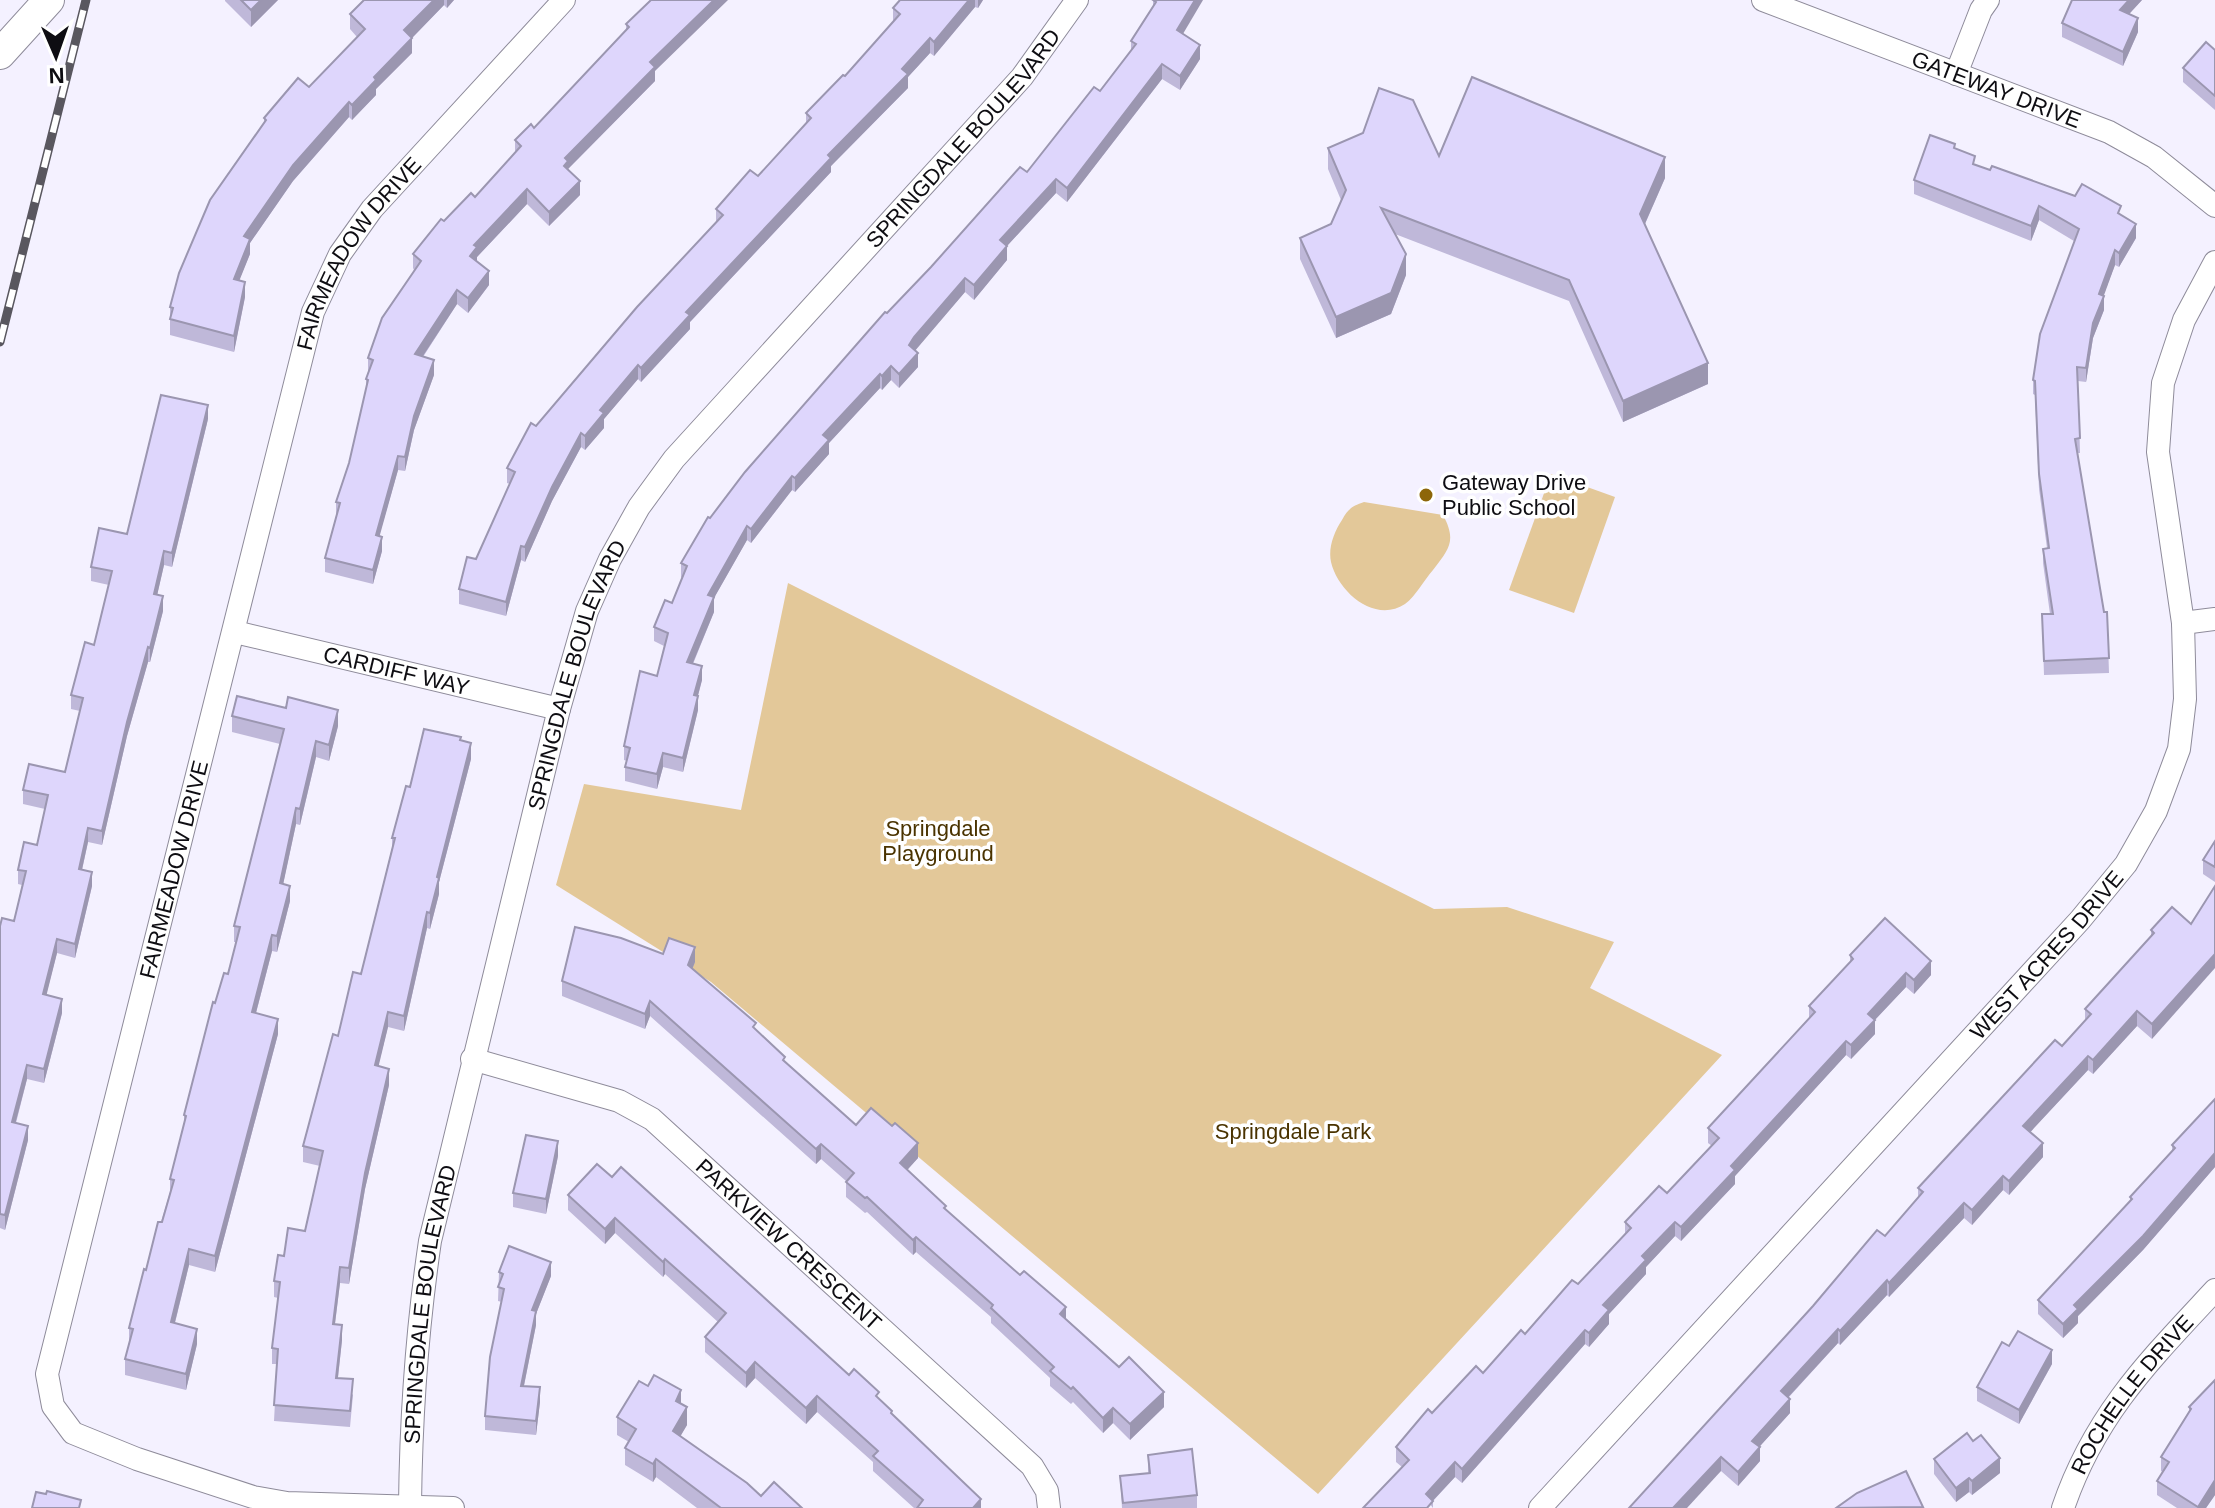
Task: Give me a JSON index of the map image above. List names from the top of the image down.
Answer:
{
  "streets": {
    "street": [
      "GATEWAY DRIVE",
      "SPRINGDALE BOULEVARD",
      "FAIRMEADOW DRIVE",
      "CARDIFF WAY",
      "WEST ACRES DRIVE",
      "PARKVIEW CRESCENT",
      "ROCHELLE DRIVE"
    ]
  },
  "crossings": [
    ["SPRINGDALE BOULEVARD", "FAIRMEADOW DRIVE"],
    ["SPRINGDALE BOULEVARD", "CARDIFF WAY"],
    ["SPRINGDALE BOULEVARD", "PARKVIEW CRESCENT"],
    ["FAIRMEADOW DRIVE", "CARDIFF WAY"]
  ],
  "parks": ["Springdale Playground", "Springdale Park"],
  "places": ["Gateway Drive Public School"],
  "north": "bottom"
}
